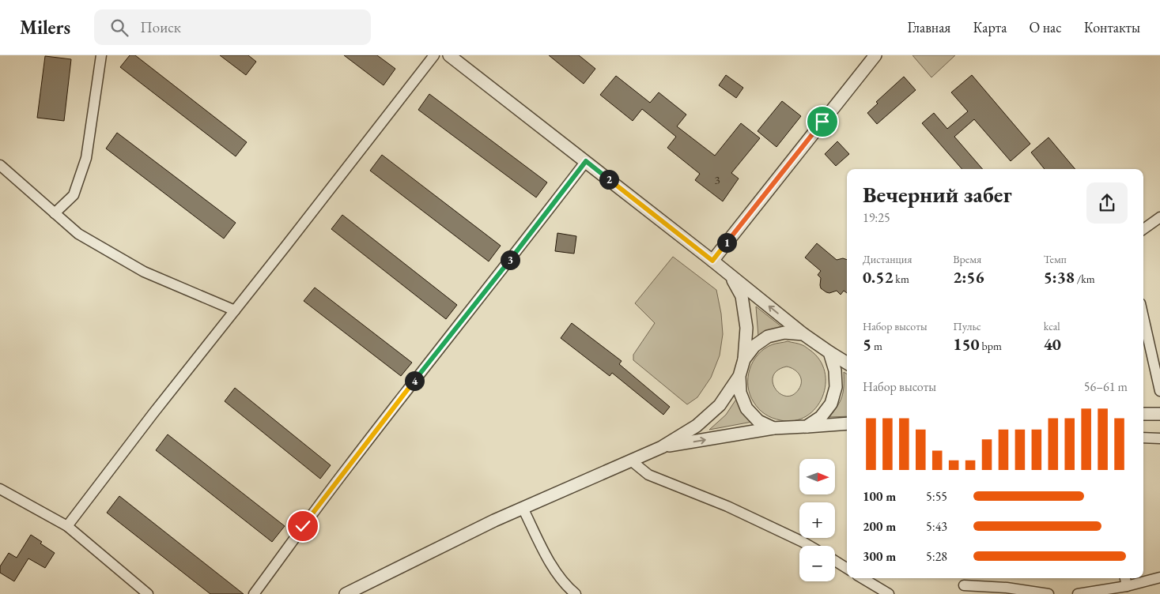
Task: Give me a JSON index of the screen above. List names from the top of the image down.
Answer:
{
  "house_numbers": ["3"],
  "north": "right",
  "page": {
    "header": "Milers",
    "search": "Поиск",
    "nav": [
      "Главная",
      "Карта",
      "О нас",
      "Контакты"
    ],
    "heading": ["Вечерний забег", "19:25"],
    "pins": [
      "2",
      "1",
      "3",
      "4"
    ],
    "stats": [
      ["Дистанция", "0.52 km"],
      ["Время", "2:56"],
      ["Темп", "5:38 /km"],
      ["Набор высоты", "5 m"],
      ["Пульс", "150 bpm"],
      ["kcal", "40"]
    ],
    "chart": ["Набор высоты", "56–61 m"],
    "map_buttons": ["+", "−"],
    "list": [
      {
        "name": "100 m",
        "note": "5:55"
      },
      {
        "name": "200 m",
        "note": "5:43"
      },
      {
        "name": "300 m",
        "note": "5:28"
      }
    ]
  }
}
